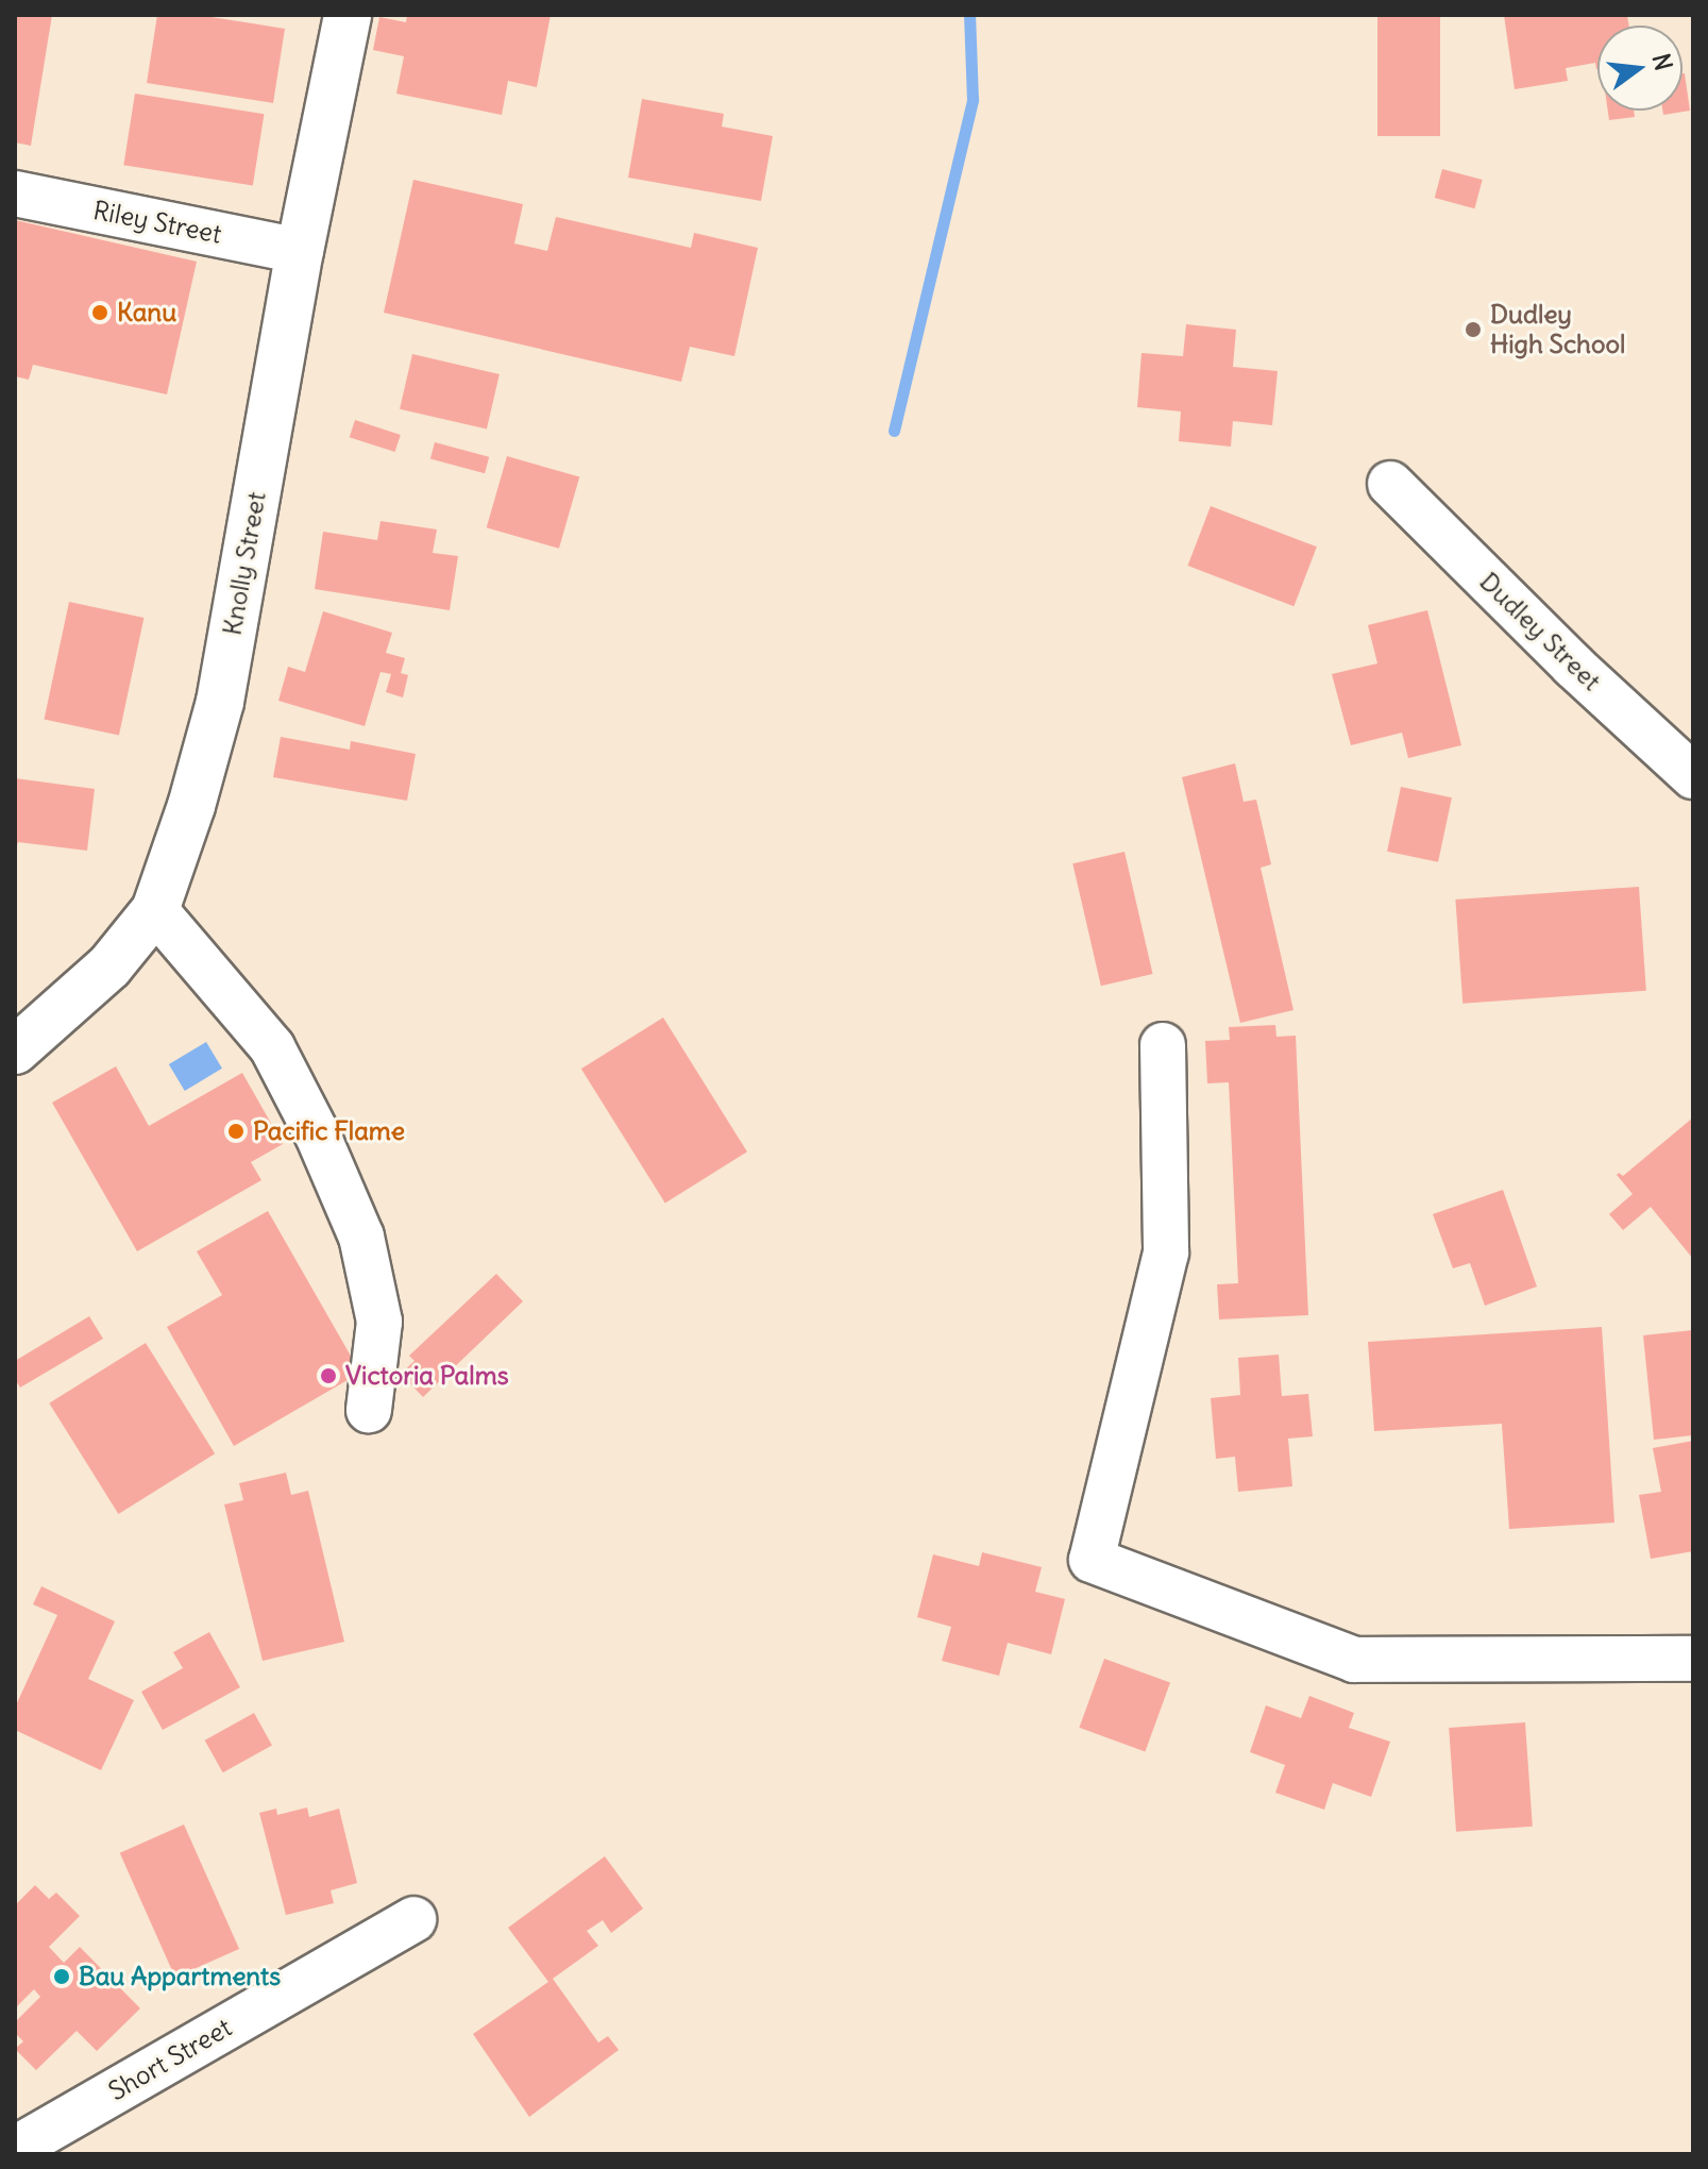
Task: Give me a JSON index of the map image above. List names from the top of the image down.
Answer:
{
  "streets": {
    "main road": ["Knolly Street"],
    "street": ["Riley Street", "Dudley Street", "Short Street"]
  },
  "crossings": [
    ["Riley Street", "Knolly Street"]
  ],
  "places": [
    "Kanu",
    "Dudley High School",
    "Pacific Flame",
    "Victoria Palms",
    "Bau Appartments"
  ],
  "north": "right"
}
